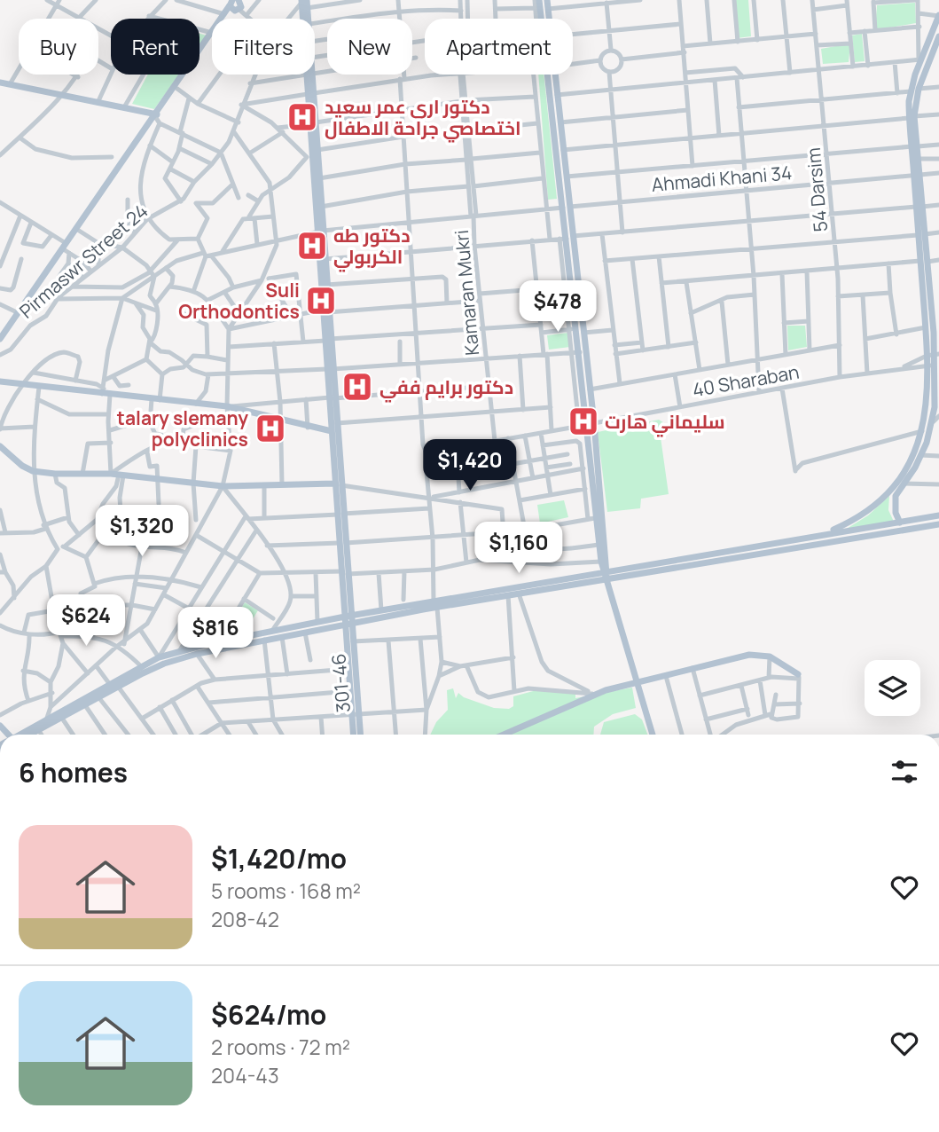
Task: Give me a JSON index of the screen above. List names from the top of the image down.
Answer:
{
  "streets": {
    "main road": ["301-46"],
    "street": [
      "Ahmadi Khani 34",
      "54 Darsim",
      "Pirmaswr Street 24",
      "Kamaran Mukri",
      "40 Sharaban"
    ]
  },
  "crossings": [
    ["Ahmadi Khani 34", "54 Darsim"],
    ["Ahmadi Khani 34", "Kamaran Mukri"],
    ["54 Darsim", "40 Sharaban"],
    ["Kamaran Mukri", "40 Sharaban"]
  ],
  "places": {
    "hospital": [
      "دكتور اري عمر سعيد اختصاصي جراحة الاطفال",
      "دكتور طه الكربولي",
      "Suli Orthodontics",
      "دكتور برايم ففي",
      "سليماني هارت",
      "talary slemany polyclinics"
    ]
  },
  "page": {
    "chip": [
      "Buy",
      "Rent",
      "Filters",
      "New",
      "Apartment"
    ],
    "price": [
      "$478",
      "$1,420",
      "$1,320",
      "$1,160",
      "$624",
      "$816"
    ],
    "heading": "6 homes",
    "list": [
      {
        "name": "$1,420/mo",
        "note": "5 rooms · 168 m² · 208-42"
      },
      {
        "name": "$624/mo",
        "note": "2 rooms · 72 m² · 204-43"
      }
    ]
  }
}
